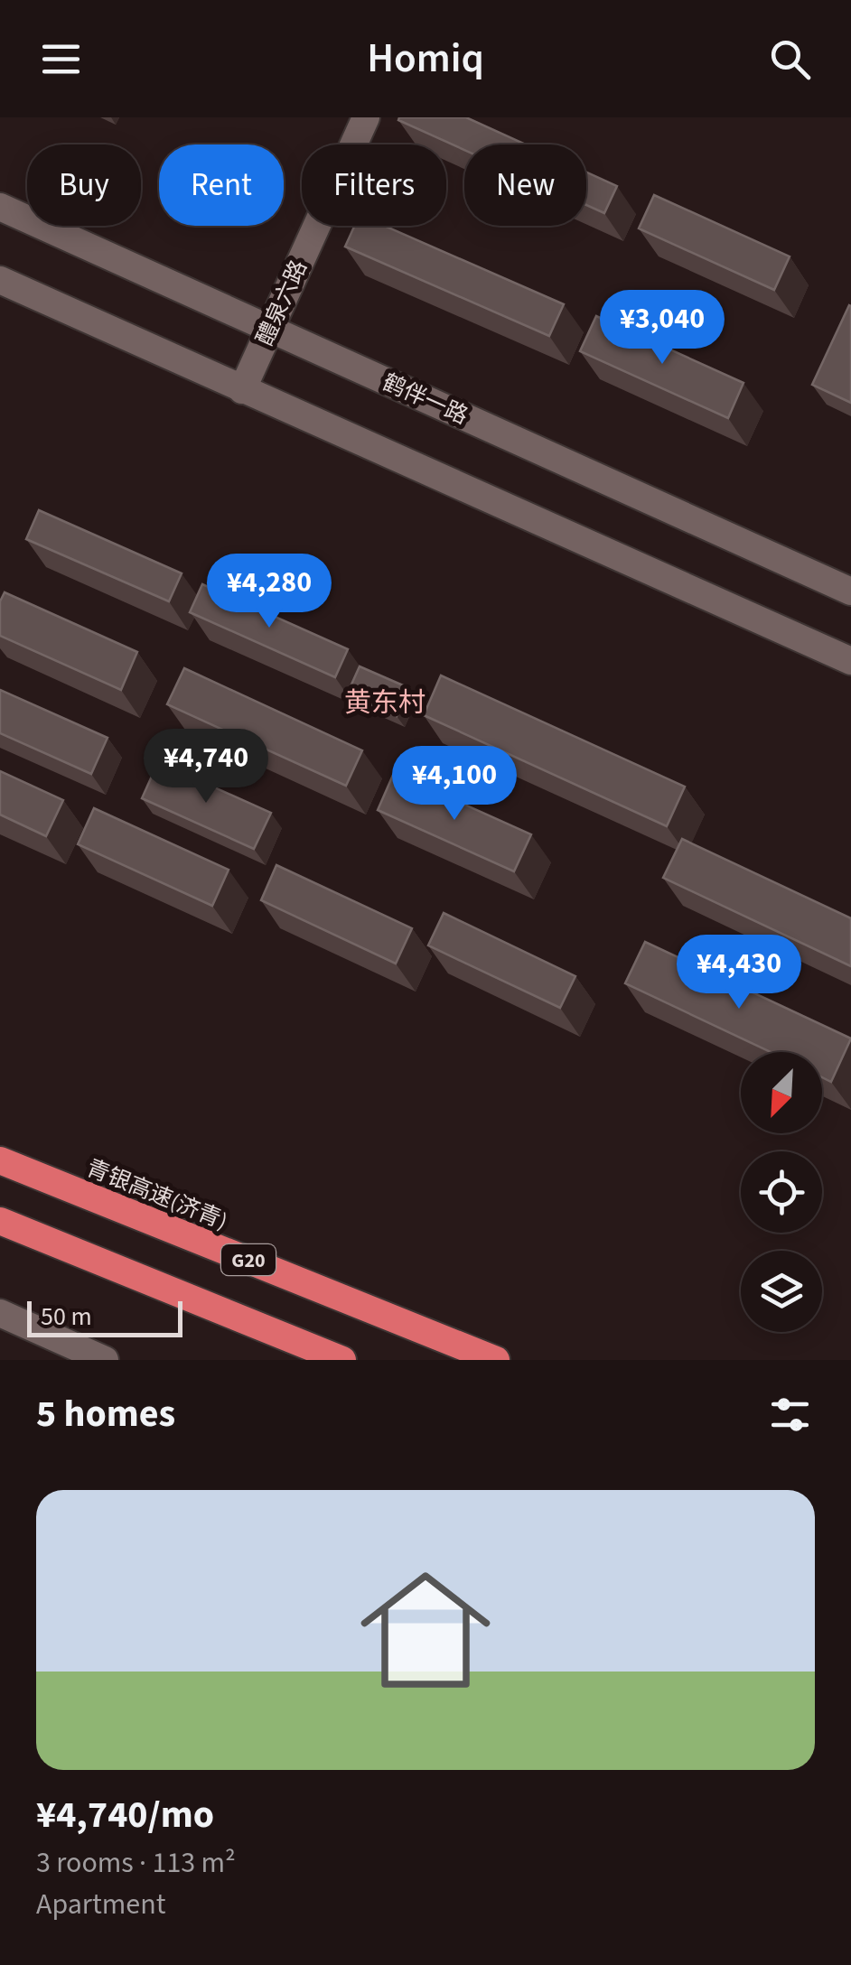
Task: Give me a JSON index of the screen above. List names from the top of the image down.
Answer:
{
  "streets": {
    "highway": ["青银高速(济青)", "G20"],
    "main road": ["醴泉六路", "鹤伴一路"]
  },
  "crossings": [
    ["醴泉六路", "鹤伴一路"]
  ],
  "districts": ["黄东村"],
  "scale_bar": "50 m",
  "north": "bottom left",
  "page": {
    "header": "Homiq",
    "chip": [
      "Buy",
      "Rent",
      "Filters",
      "New"
    ],
    "price": [
      "¥3,040",
      "¥4,280",
      "¥4,740",
      "¥4,100",
      "¥4,430"
    ],
    "scale": "50 m",
    "heading": "5 homes",
    "list": [
      {
        "name": "¥4,740/mo",
        "note": "3 rooms · 113 m² · Apartment"
      }
    ]
  }
}
